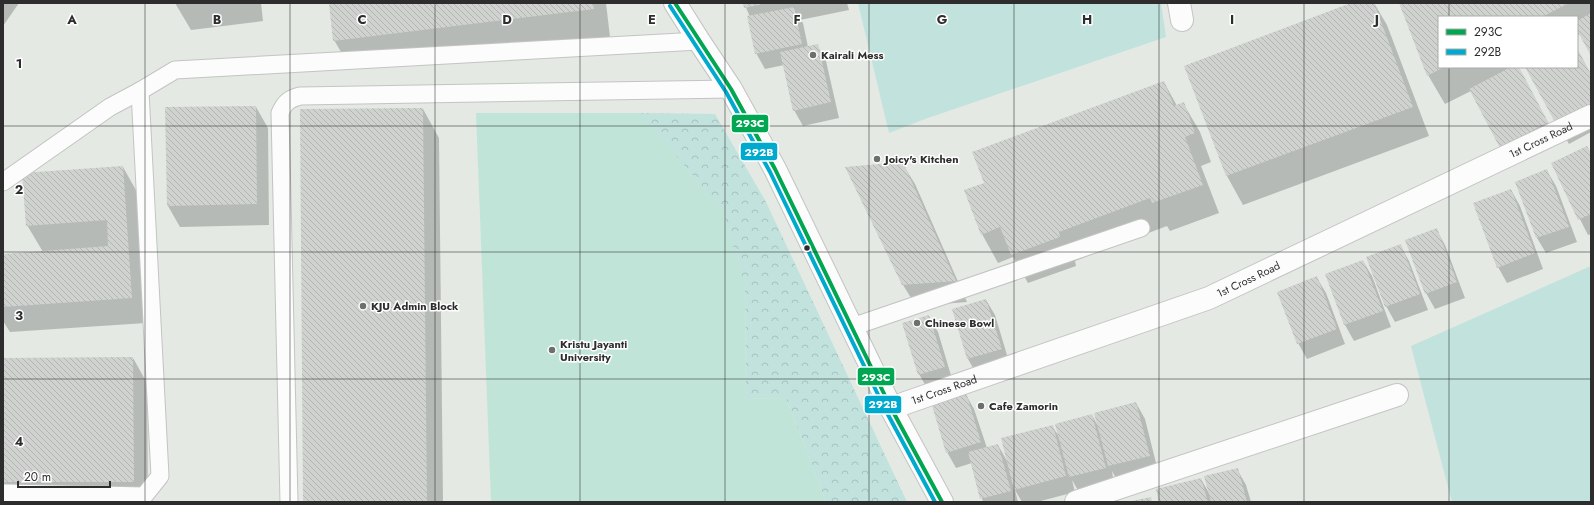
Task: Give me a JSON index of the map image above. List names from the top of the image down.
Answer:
{
  "streets": {
    "street": ["1st Cross Road"]
  },
  "places": [
    "Kairali Mess",
    "Joicy's Kitchen",
    "KJU Admin Block",
    "Chinese Bowl",
    "Kristu Jayanti University",
    "Cafe Zamorin"
  ],
  "lines": ["transit line 293C", "transit line 292B"],
  "legend": ["293C", "292B"],
  "scale_bar": "20 m",
  "grid": {
    "columns": [
      "A",
      "B",
      "C",
      "D",
      "E",
      "F",
      "G",
      "H",
      "I",
      "J"
    ],
    "rows": [
      "1",
      "2",
      "3",
      "4"
    ]
  }
}
